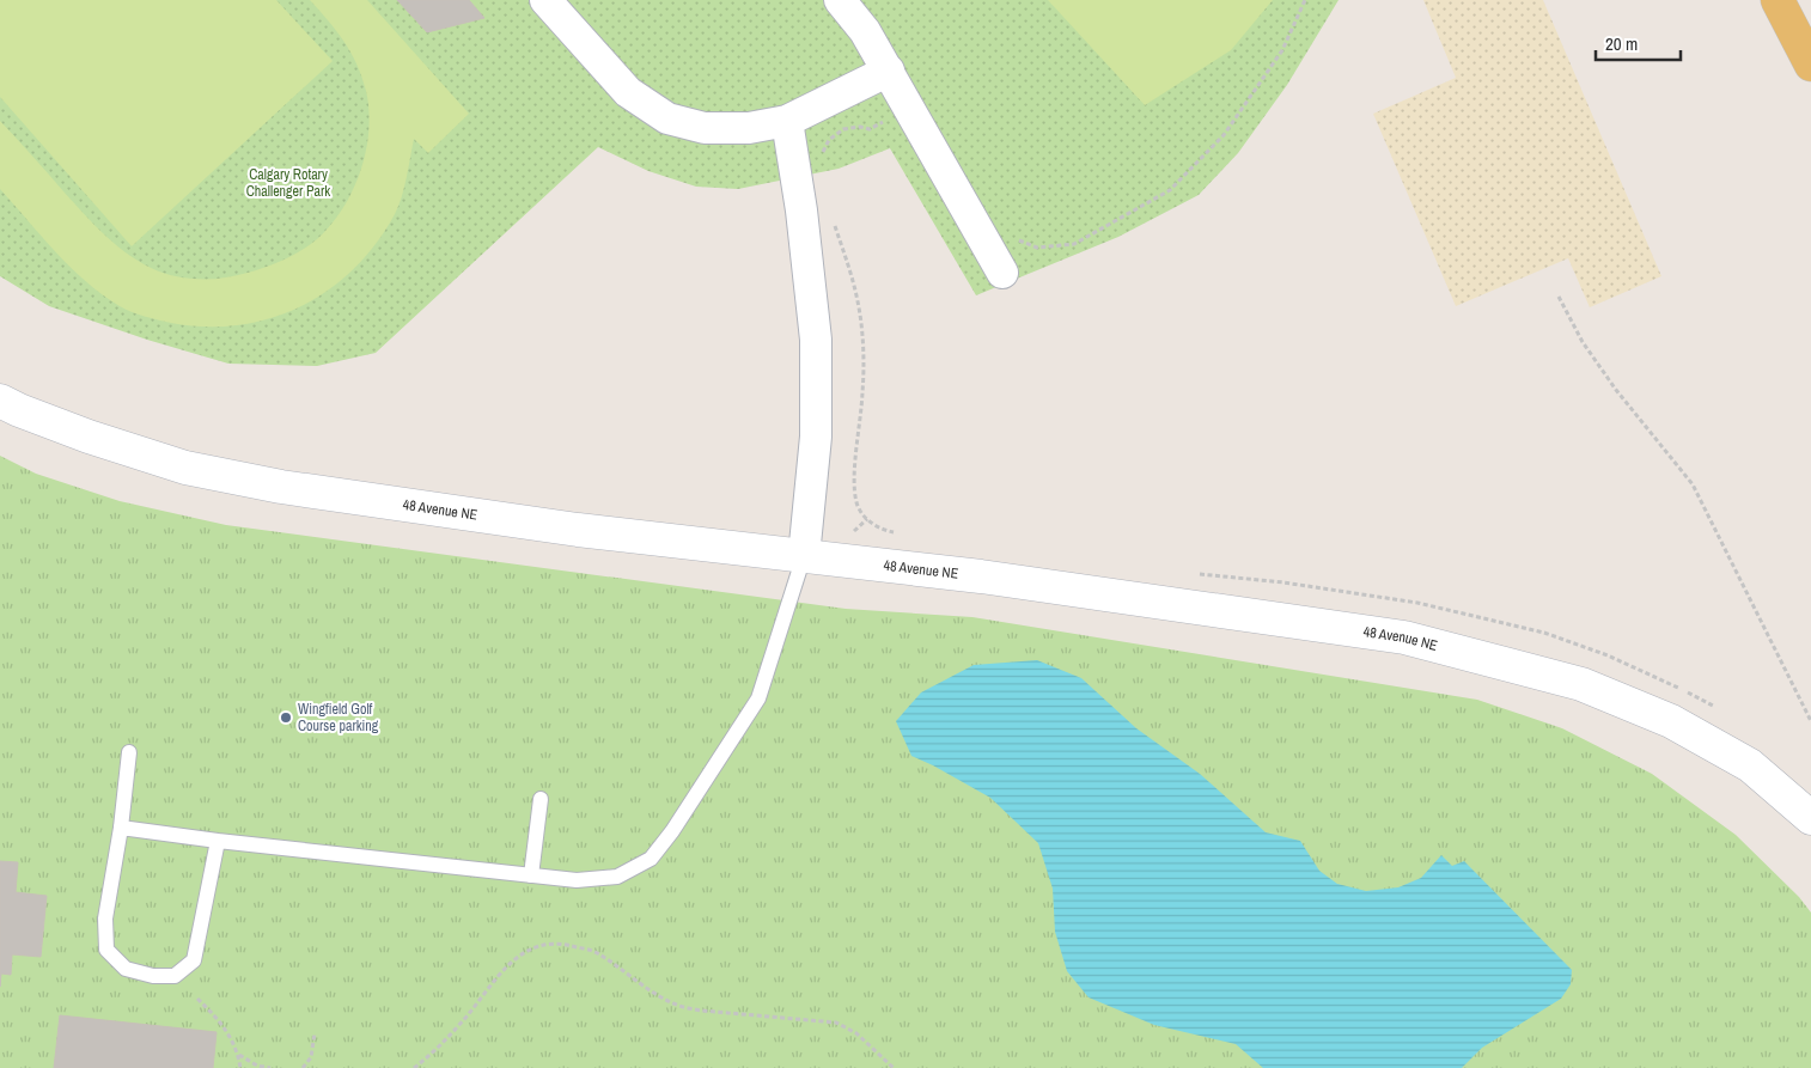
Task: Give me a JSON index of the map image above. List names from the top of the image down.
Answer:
{
  "streets": {
    "street": ["48 Avenue NE"]
  },
  "parks": ["Calgary Rotary Challenger Park"],
  "places": ["Wingfield Golf Course parking"],
  "scale_bar": "20 m"
}
